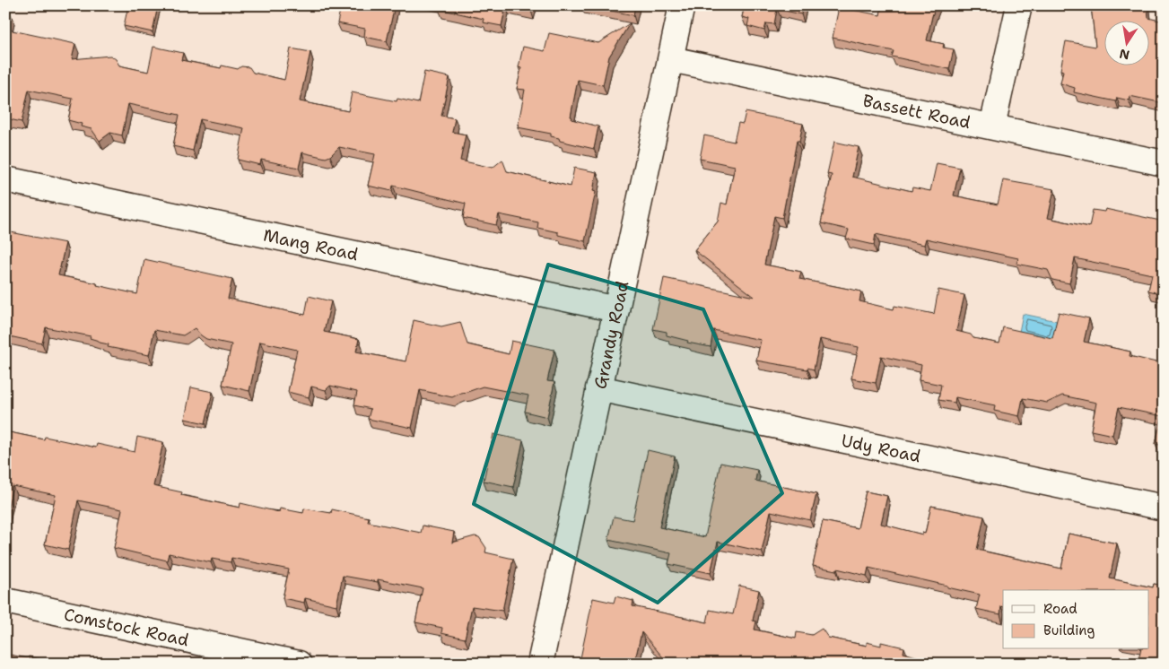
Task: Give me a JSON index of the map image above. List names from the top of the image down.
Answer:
{
  "streets": {
    "street": [
      "Bassett Road",
      "Mang Road",
      "Grandy Road",
      "Udy Road",
      "Comstock Road"
    ]
  },
  "crossings": [
    ["Bassett Road", "Grandy Road"],
    ["Mang Road", "Grandy Road"],
    ["Grandy Road", "Udy Road"]
  ],
  "legend": ["Road", "Building"],
  "north": "bottom"
}
